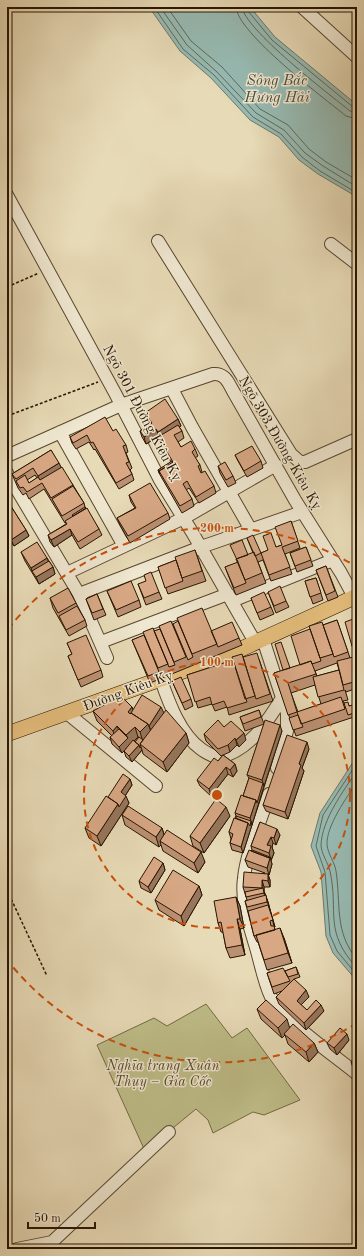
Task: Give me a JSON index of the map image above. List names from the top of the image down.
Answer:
{
  "streets": {
    "main road": ["Đường Kiêu Kỵ"],
    "street": ["Ngõ 301 Đường Kiêu Kỵ", "Ngõ 303 Đường Kiêu Kỵ"]
  },
  "crossings": [
    ["Ngõ 301 Đường Kiêu Kỵ", "Ngõ 303 Đường Kiêu Kỵ"],
    ["Ngõ 301 Đường Kiêu Kỵ", "Đường Kiêu Kỵ"],
    ["Ngõ 303 Đường Kiêu Kỵ", "Đường Kiêu Kỵ"]
  ],
  "water": ["Sông Bắc Hưng Hải"],
  "parks": ["Nghĩa trang Xuân Thụy – Gia Cốc"],
  "scale_bar": "50 m",
  "rings": ["200 m", "100 m"]
}
